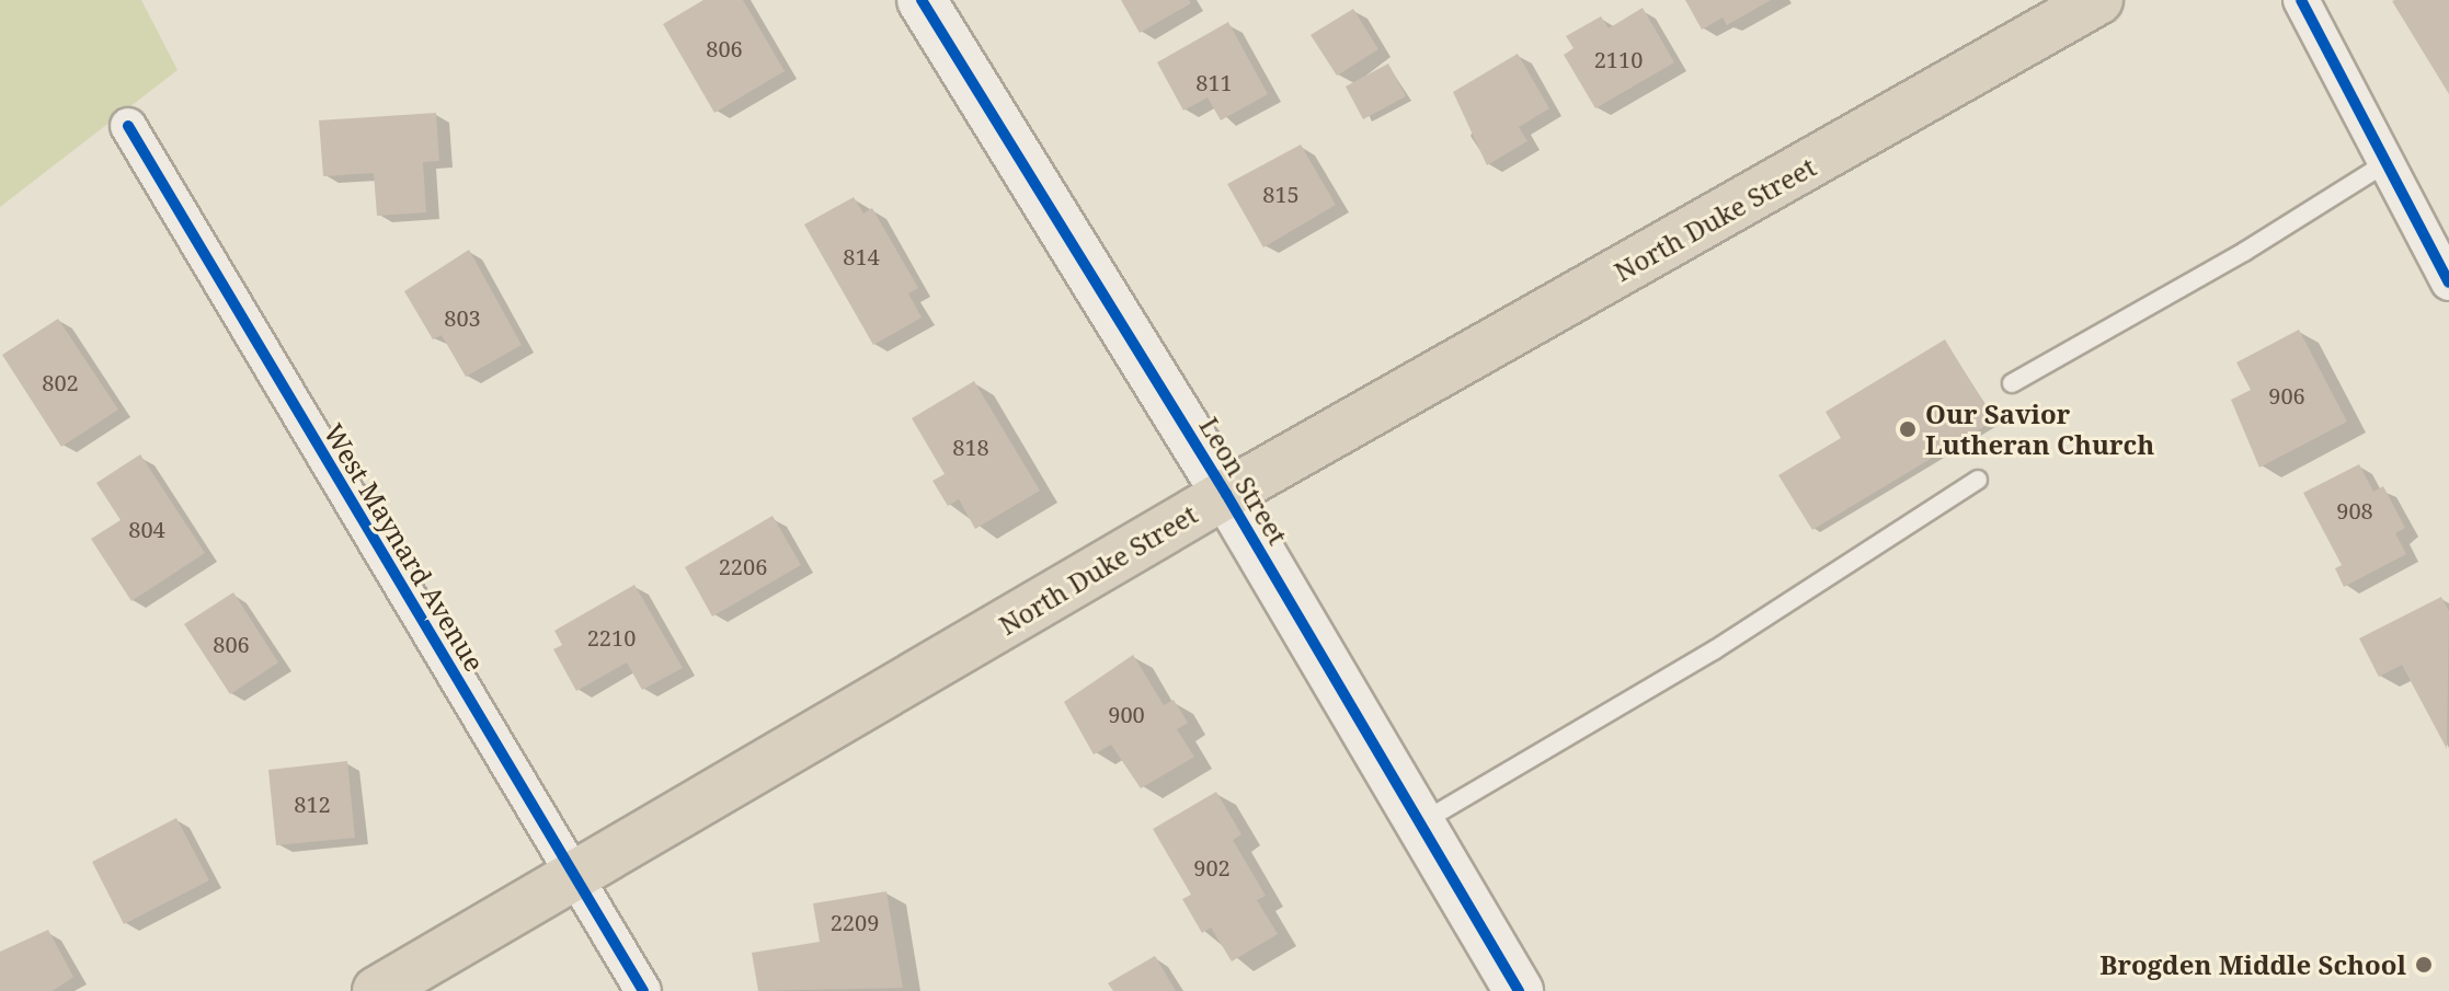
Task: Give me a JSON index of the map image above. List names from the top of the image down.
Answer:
{
  "streets": {
    "highway": ["North Duke Street"],
    "street": ["Leon Street", "West Maynard Avenue"]
  },
  "crossings": [
    ["North Duke Street", "Leon Street"],
    ["North Duke Street", "West Maynard Avenue"]
  ],
  "places": ["Our Savior Lutheran Church", "Brogden Middle School"],
  "house_numbers": [
    "806",
    "2110",
    "811",
    "815",
    "814",
    "803",
    "802",
    "906",
    "818",
    "908",
    "804",
    "2206",
    "2210",
    "806",
    "900",
    "812",
    "902",
    "2209"
  ]
}
